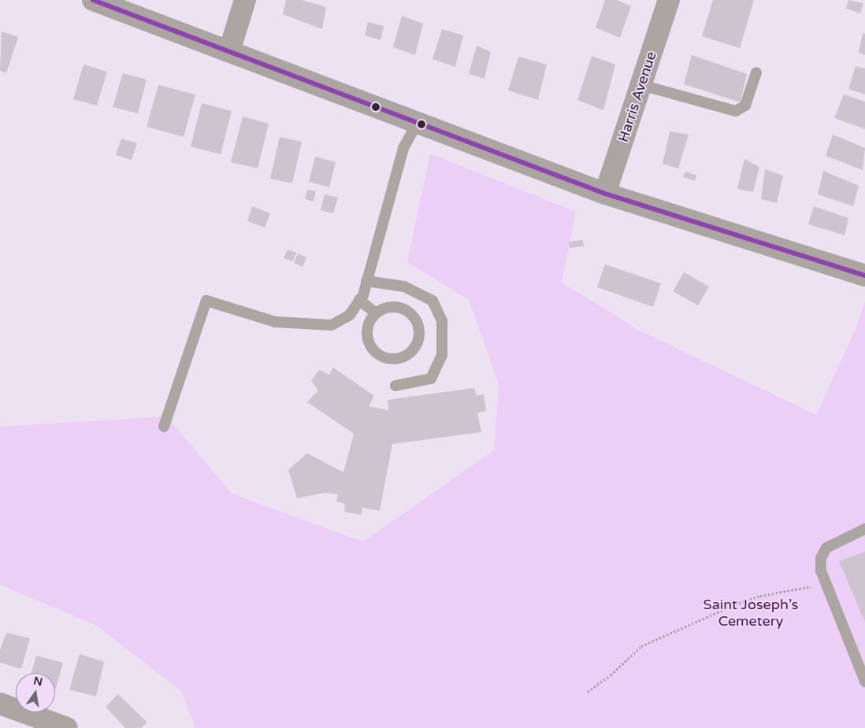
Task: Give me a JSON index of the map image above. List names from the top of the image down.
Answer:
{
  "streets": {
    "street": ["Harris Avenue"]
  },
  "parks": ["Saint Joseph’s Cemetery"],
  "north": "top"
}
